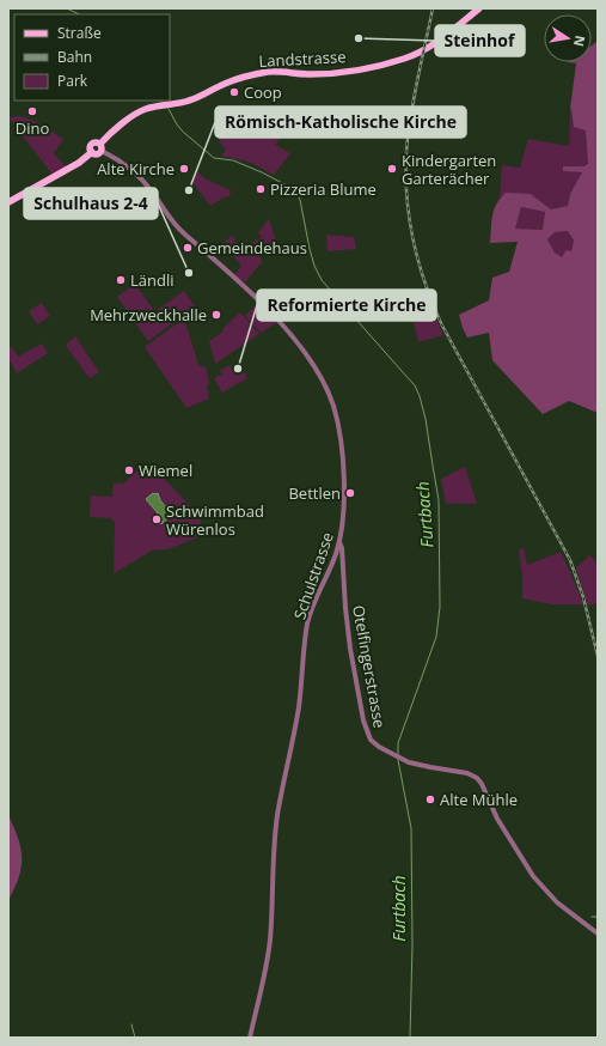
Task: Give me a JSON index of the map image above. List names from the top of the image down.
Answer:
{
  "streets": {
    "main road": ["Landstrasse"],
    "street": ["Schulstrasse", "Otelfingerstrasse"]
  },
  "crossings": [
    ["Landstrasse", "Schulstrasse"],
    ["Schulstrasse", "Otelfingerstrasse"]
  ],
  "water": ["Furtbach"],
  "places": [
    "Steinhof",
    "Coop",
    "Dino",
    "Alte Kirche",
    "Kindergarten Garterächer",
    "Pizzeria Blume",
    "Römisch-Katholische Kirche",
    "Gemeindehaus",
    "Schulhaus 2-4",
    "Ländli",
    "Mehrzweckhalle",
    "Reformierte Kirche",
    "Wiemel",
    "Bettlen",
    "Schwimmbad Würenlos",
    "Alte Mühle"
  ],
  "legend": ["Straße", "Bahn", "Park"],
  "north": "right"
}
